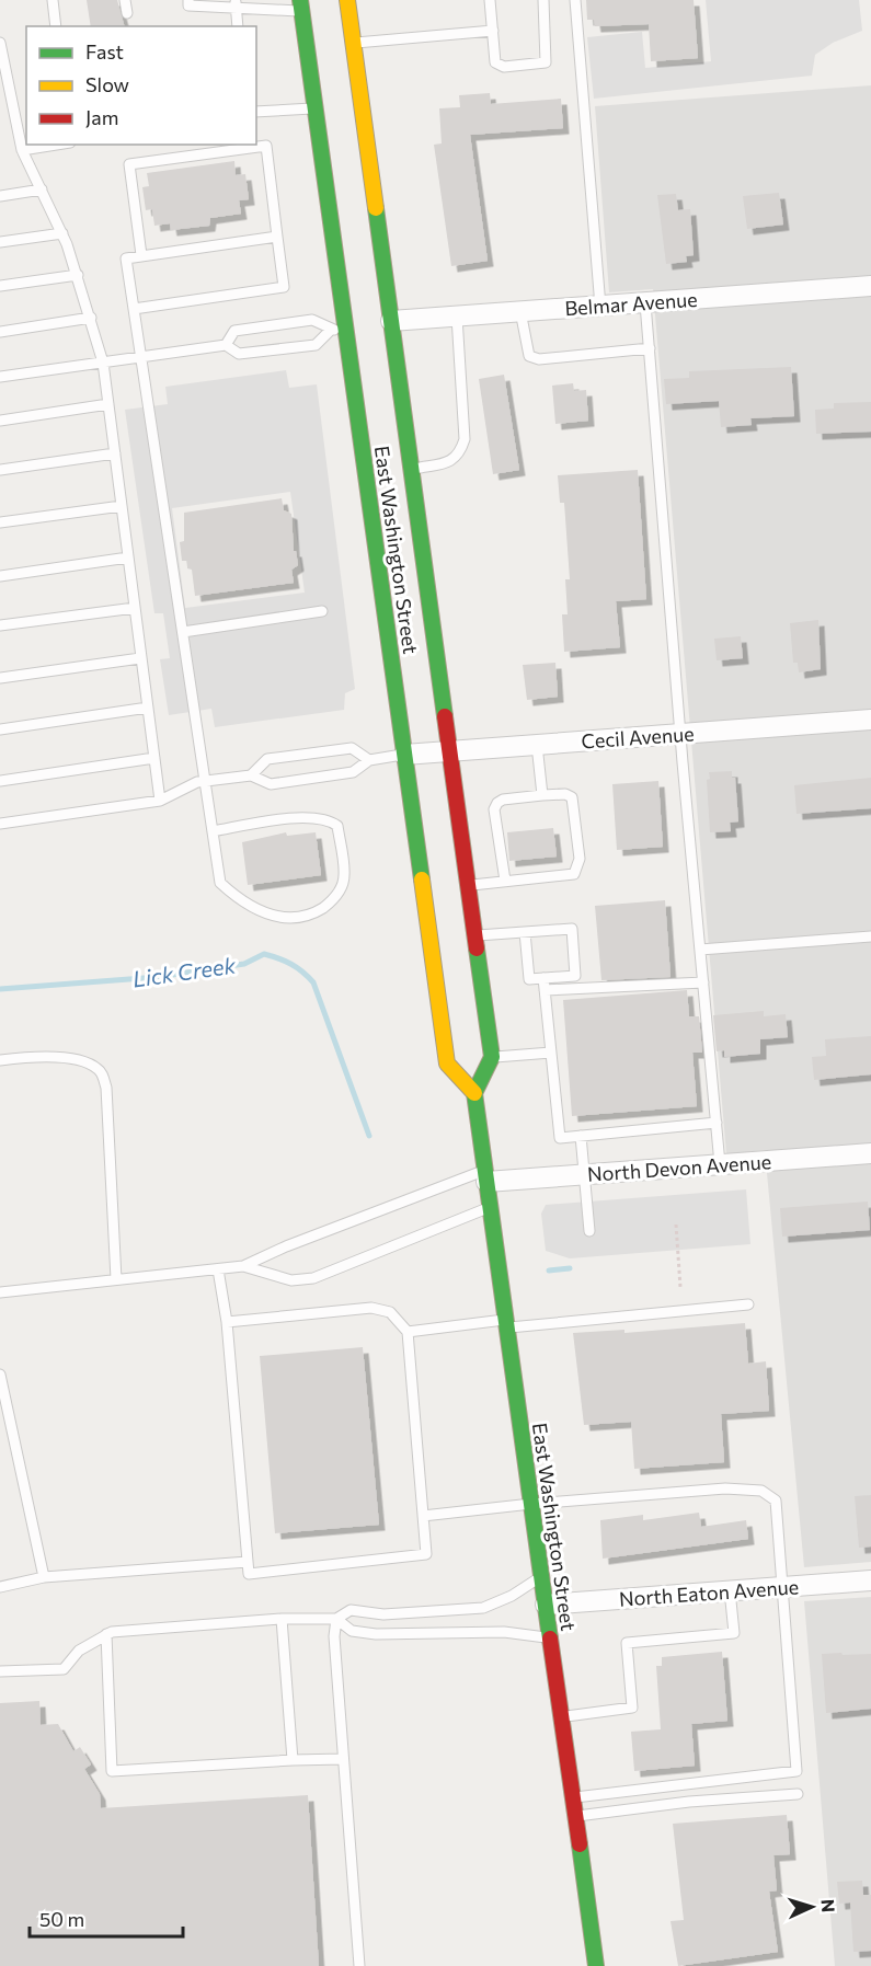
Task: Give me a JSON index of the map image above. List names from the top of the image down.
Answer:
{
  "streets": {
    "main road": ["East Washington Street"],
    "street": [
      "Belmar Avenue",
      "Cecil Avenue",
      "North Devon Avenue",
      "North Eaton Avenue"
    ]
  },
  "crossings": [
    ["Belmar Avenue", "East Washington Street"],
    ["East Washington Street", "Cecil Avenue"],
    ["East Washington Street", "North Devon Avenue"],
    ["East Washington Street", "North Eaton Avenue"]
  ],
  "water": ["Lick Creek"],
  "legend": ["Fast", "Slow", "Jam"],
  "scale_bar": "50 m",
  "north": "right"
}
